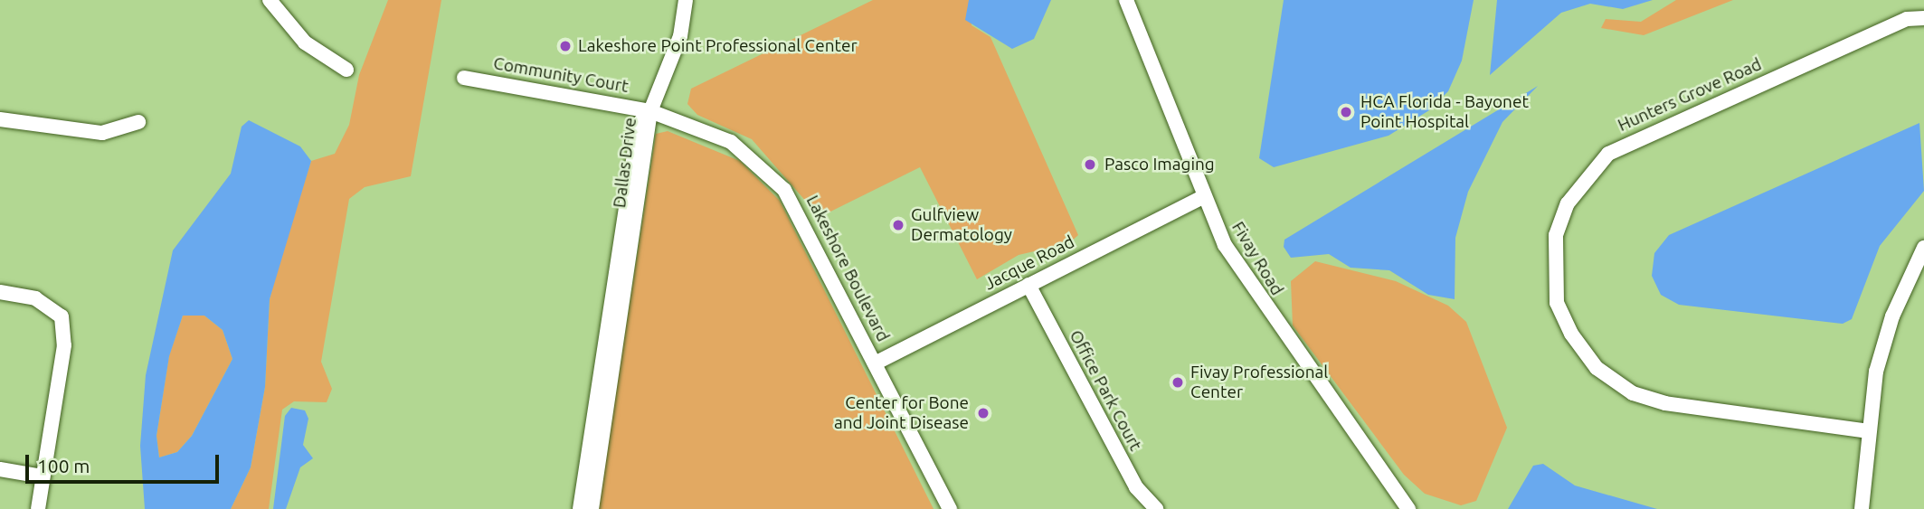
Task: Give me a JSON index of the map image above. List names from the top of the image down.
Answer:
{
  "streets": {
    "street": [
      "Community Court",
      "Hunters Grove Road",
      "Dallas Drive",
      "Fivay Road",
      "Jacque Road",
      "Lakeshore Boulevard",
      "Office Park Court"
    ]
  },
  "crossings": [
    ["Community Court", "Dallas Drive"],
    ["Community Court", "Lakeshore Boulevard"],
    ["Dallas Drive", "Lakeshore Boulevard"],
    ["Fivay Road", "Jacque Road"],
    ["Jacque Road", "Lakeshore Boulevard"],
    ["Jacque Road", "Office Park Court"]
  ],
  "places": [
    "Lakeshore Point Professional Center",
    "HCA Florida - Bayonet Point Hospital",
    "Pasco Imaging",
    "Gulfview Dermatology",
    "Fivay Professional Center",
    "Center for Bone and Joint Disease"
  ],
  "scale_bar": "100 m"
}
